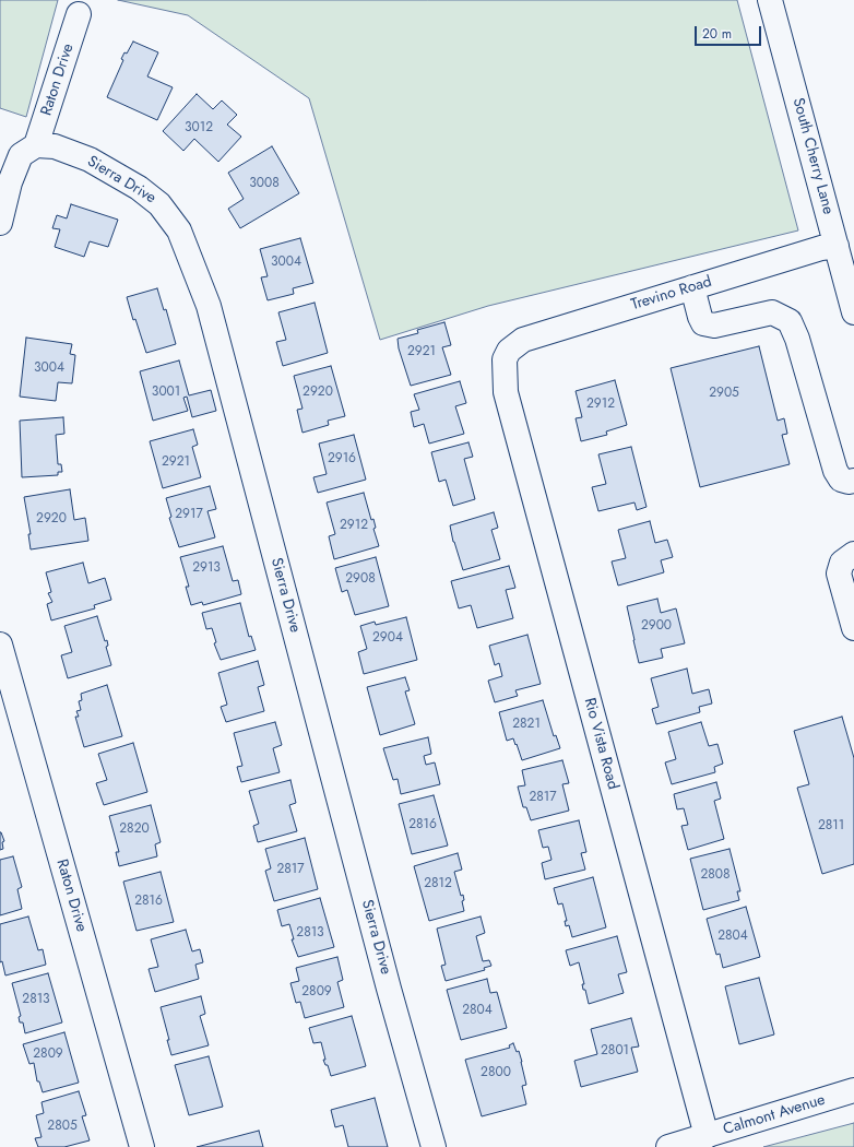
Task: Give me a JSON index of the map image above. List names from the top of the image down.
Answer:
{
  "streets": {
    "street": [
      "Raton Drive",
      "South Cherry Lane",
      "Sierra Drive",
      "Trevino Road",
      "Rio Vista Road",
      "Calmont Avenue"
    ]
  },
  "crossings": [
    ["Raton Drive", "Sierra Drive"],
    ["South Cherry Lane", "Trevino Road"],
    ["Trevino Road", "Rio Vista Road"],
    ["Rio Vista Road", "Calmont Avenue"]
  ],
  "house_numbers": [
    "3012",
    "3008",
    "3004",
    "2921",
    "3004",
    "3001",
    "2920",
    "2905",
    "2912",
    "2916",
    "2921",
    "2917",
    "2920",
    "2912",
    "2913",
    "2908",
    "2900",
    "2904",
    "2821",
    "2817",
    "2816",
    "2811",
    "2820",
    "2817",
    "2808",
    "2812",
    "2816",
    "2813",
    "2804",
    "2809",
    "2813",
    "2804",
    "2801",
    "2809",
    "2800",
    "2805"
  ],
  "scale_bar": "20 m"
}
